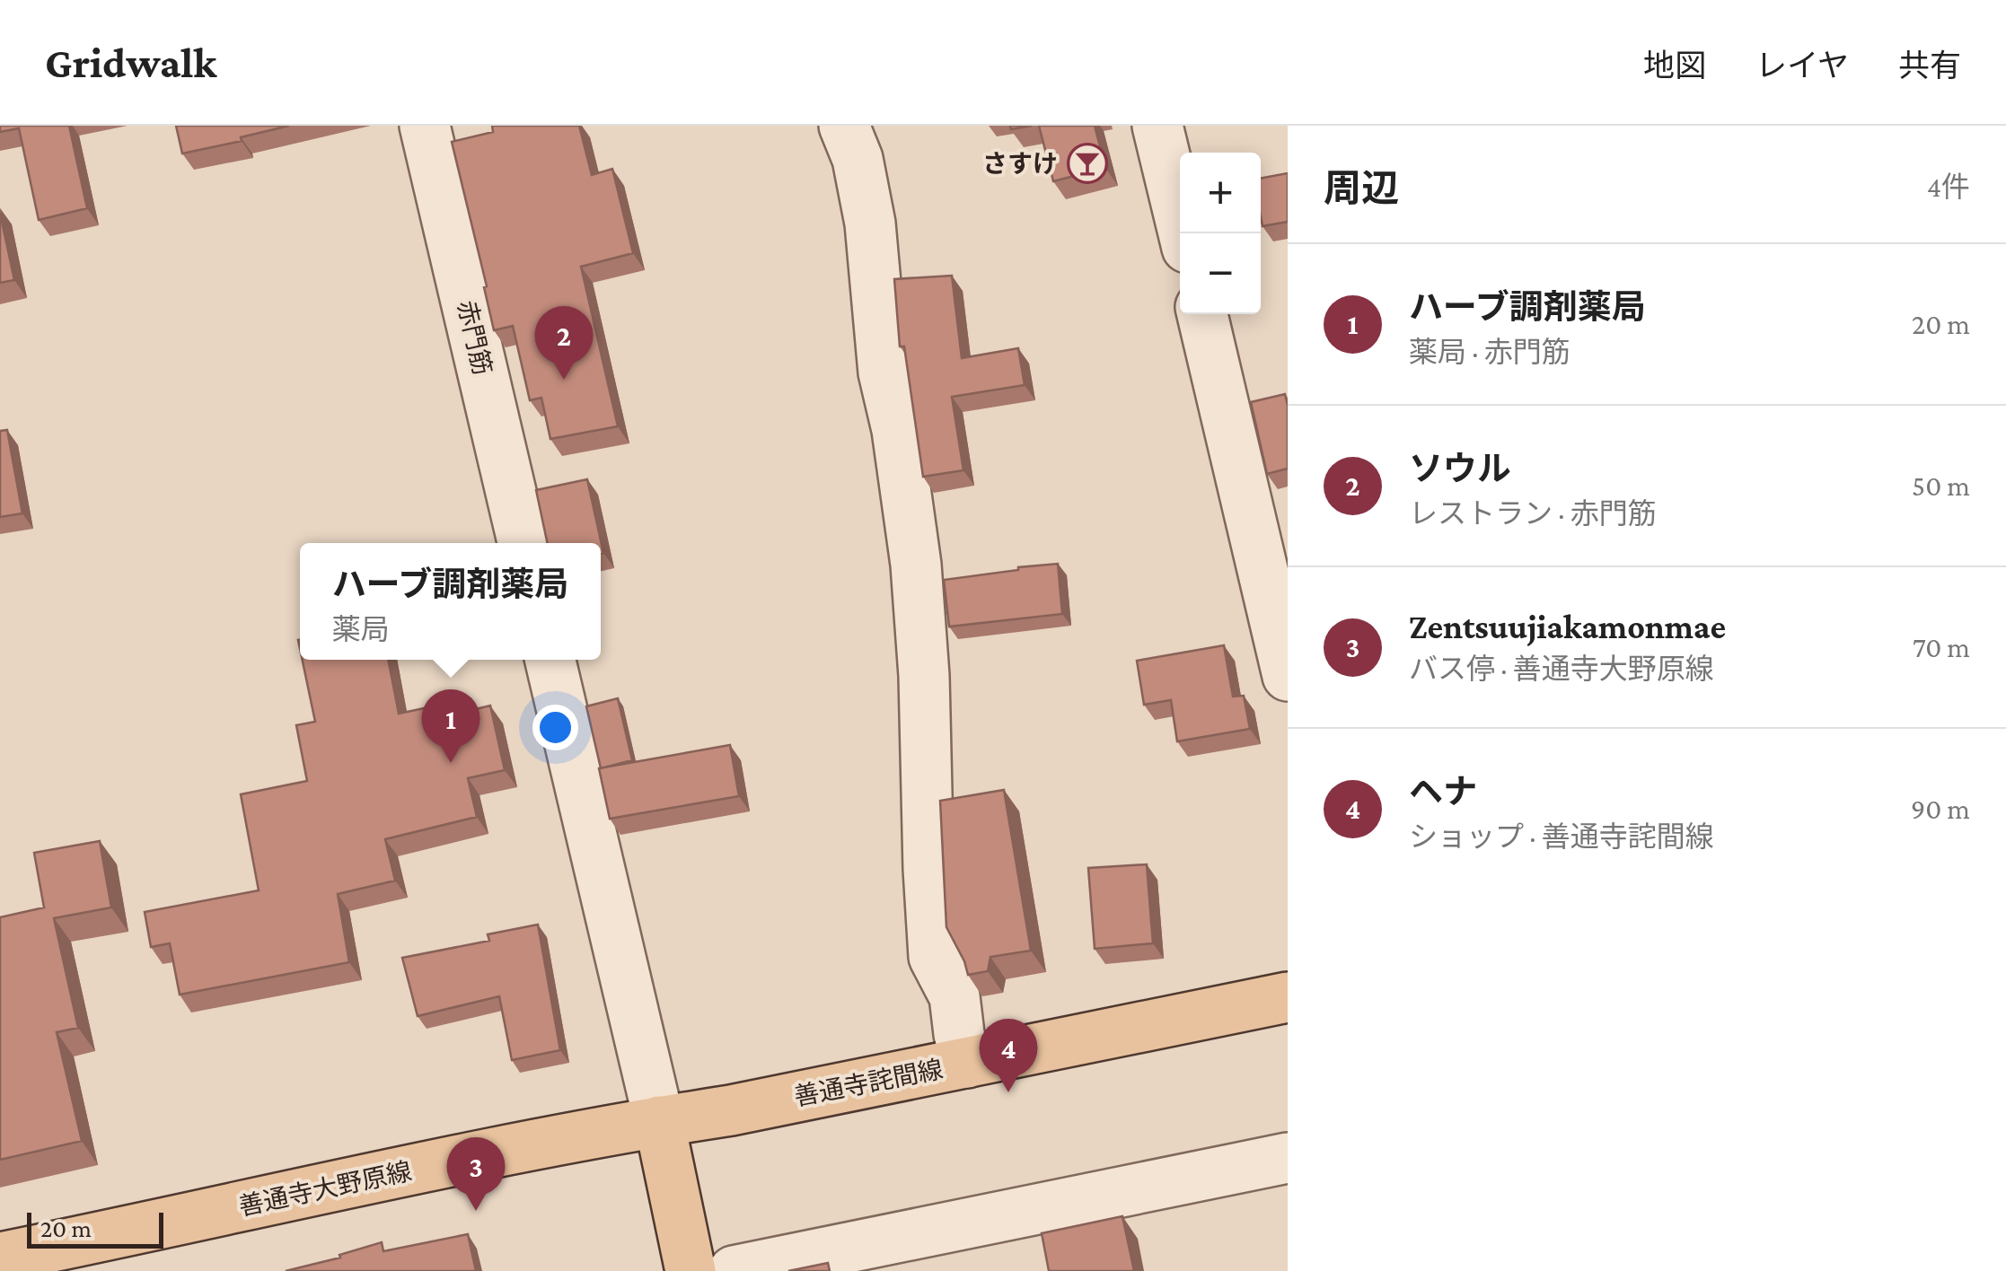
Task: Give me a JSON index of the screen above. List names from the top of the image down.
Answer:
{
  "streets": {
    "main road": ["善通寺詫間線", "善通寺大野原線"],
    "street": ["赤門筋"]
  },
  "crossings": [
    ["善通寺詫間線", "善通寺大野原線"]
  ],
  "places": {
    "bar": ["さすけ"]
  },
  "scale_bar": "20 m",
  "page": {
    "header": "Gridwalk",
    "nav": ["地図", "レイヤ", "共有"],
    "heading": ["周辺", "4件"],
    "map_buttons": ["+", "−"],
    "list": [
      {
        "mark": "1",
        "name": "ハーブ調剤薬局",
        "note": "薬局 · 赤門筋",
        "value": "20 m"
      },
      {
        "mark": "2",
        "name": "ソウル",
        "note": "レストラン · 赤門筋",
        "value": "50 m"
      },
      {
        "mark": "3",
        "name": "Zentsuujiakamonmae",
        "note": "バス停 · 善通寺大野原線",
        "value": "70 m"
      },
      {
        "mark": "4",
        "name": "ヘナ",
        "note": "ショップ · 善通寺詫間線",
        "value": "90 m"
      }
    ],
    "pins": [
      "2",
      "1",
      "4",
      "3"
    ],
    "popup": ["ハーブ調剤薬局", "薬局"],
    "scale": "20 m"
  }
}
